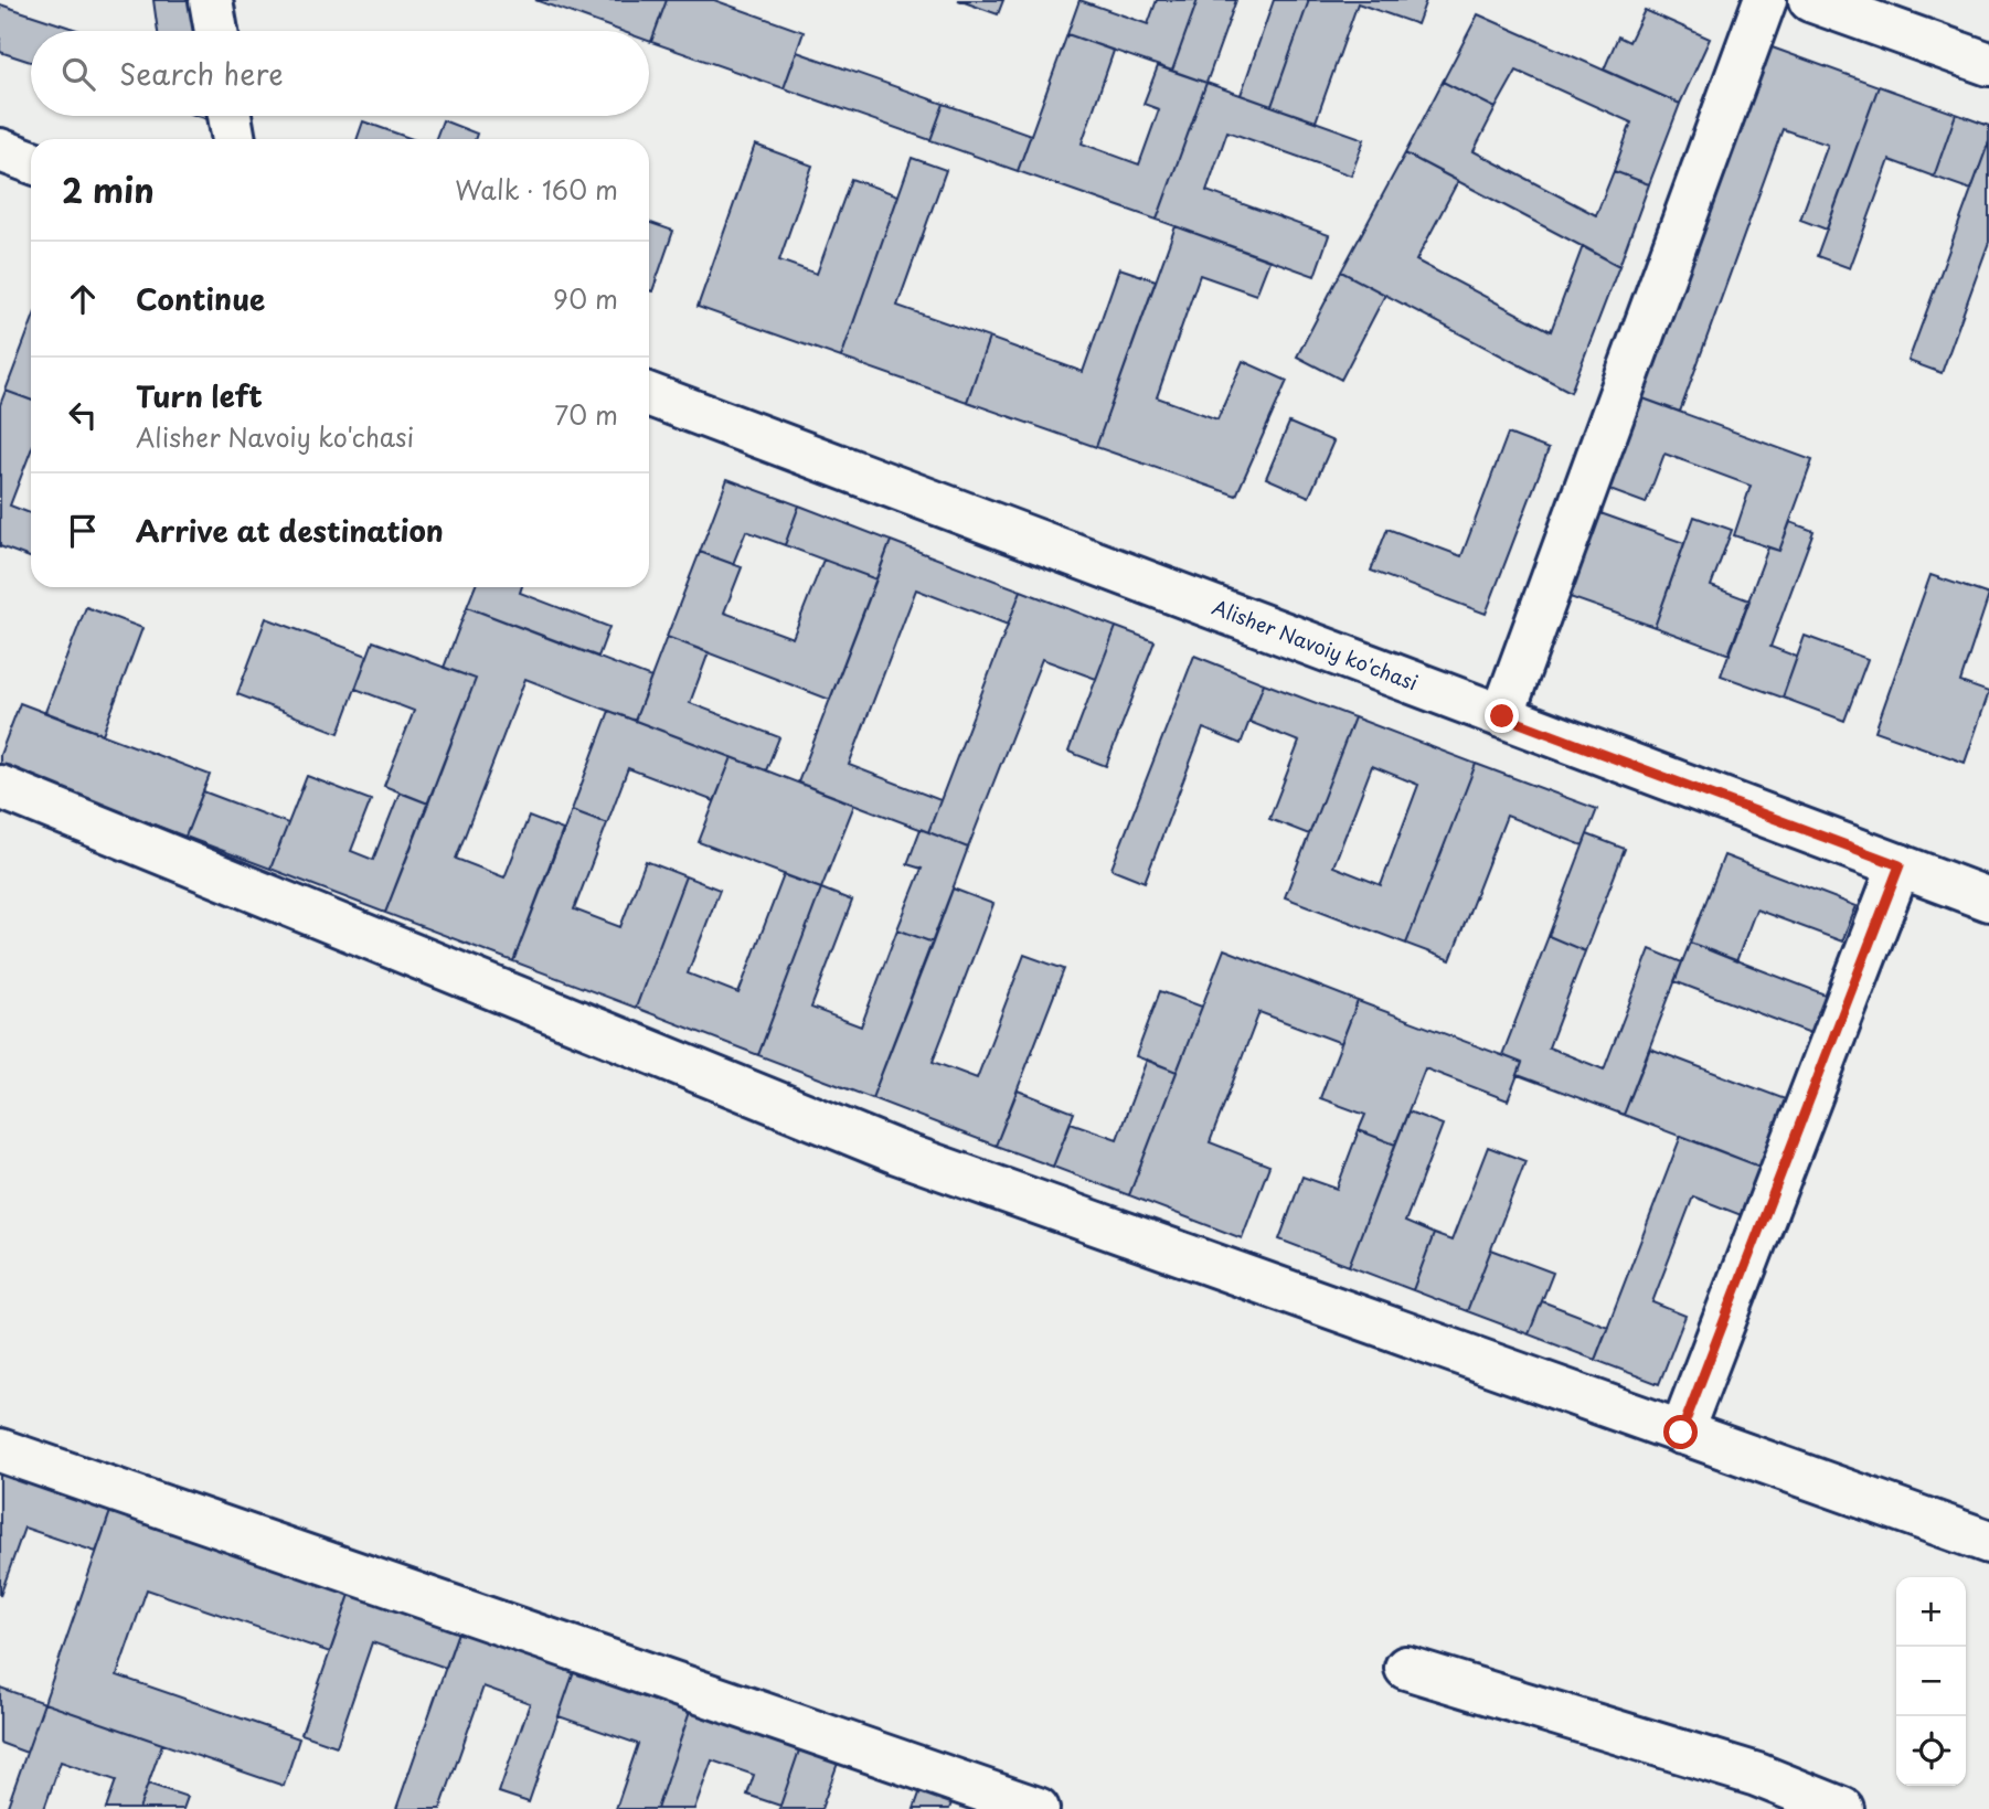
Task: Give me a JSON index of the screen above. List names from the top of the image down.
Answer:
{
  "streets": {
    "street": ["Alisher Navoiy ko'chasi"]
  },
  "page": {
    "search": "Search here",
    "heading": ["2 min", "Walk · 160 m"],
    "list": [
      ["Continue", "90 m"],
      ["Turn left", "Alisher Navoiy ko'chasi", "70 m"],
      "Arrive at destination"
    ],
    "map_buttons": ["+", "−"]
  }
}
